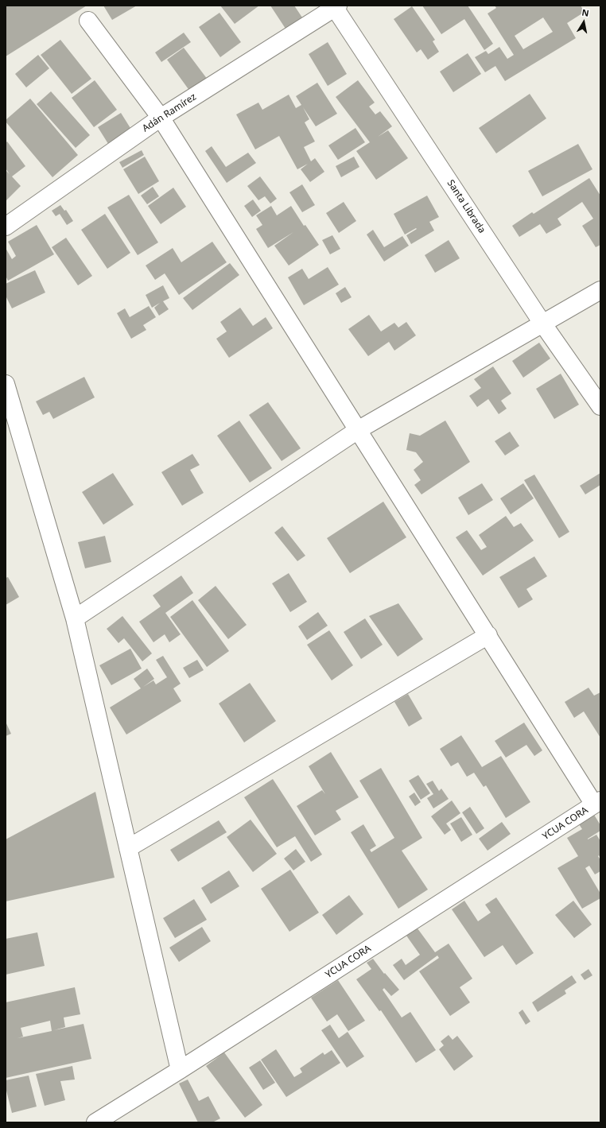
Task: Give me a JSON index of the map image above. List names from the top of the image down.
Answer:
{
  "streets": {
    "street": ["Adán Ramírez", "Santa Librada", "YCUA CORA"]
  },
  "crossings": [
    ["Adán Ramírez", "Santa Librada"]
  ],
  "north": "top"
}
